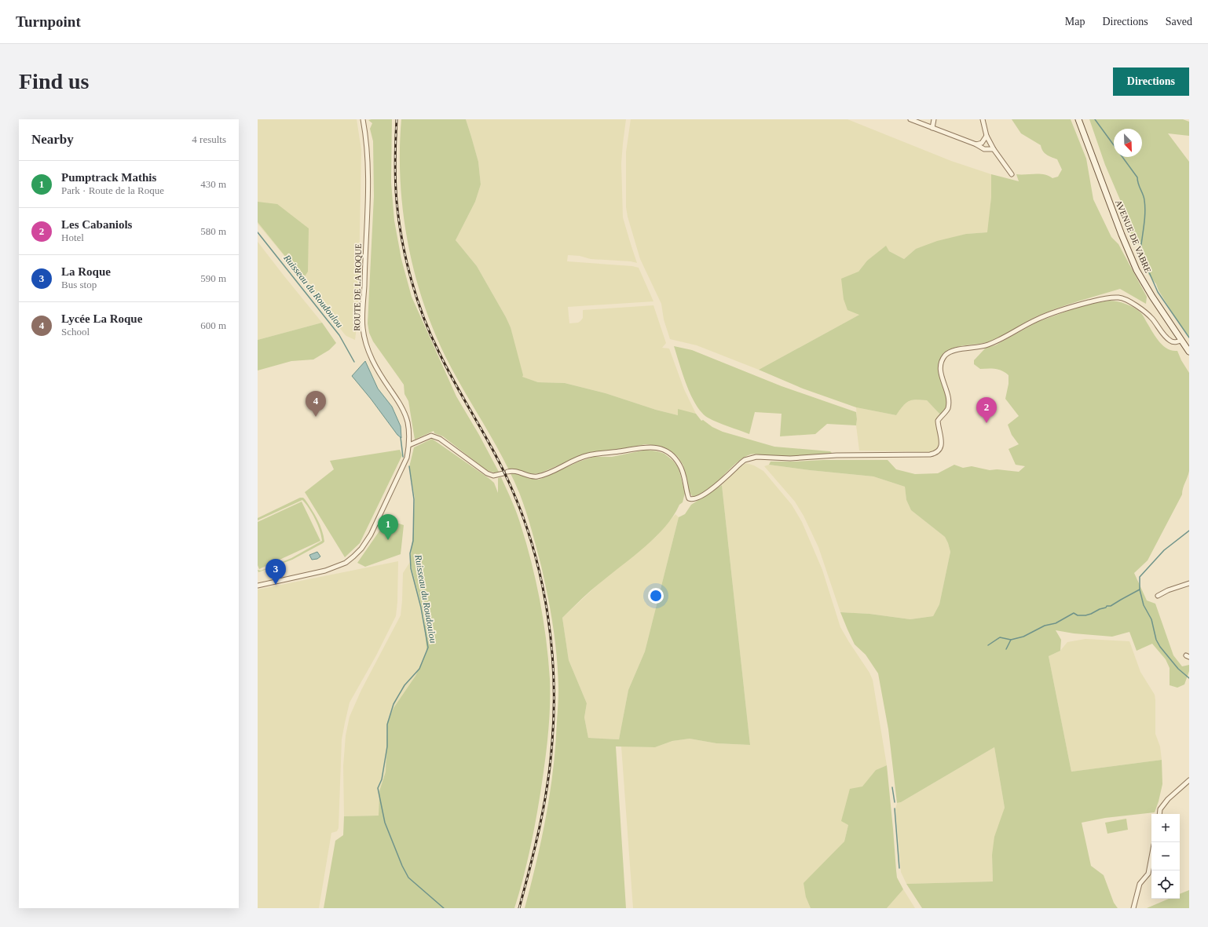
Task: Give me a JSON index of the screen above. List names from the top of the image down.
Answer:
{
  "streets": {
    "main road": ["AVENUE DE VABRE"],
    "street": ["ROUTE DE LA ROQUE"]
  },
  "water": ["Ruisseau du Roudoulou"],
  "north": "bottom right",
  "page": {
    "header": "Turnpoint",
    "nav": ["Map", "Directions", "Saved"],
    "buttons": "Directions",
    "title": "Find us",
    "heading": ["Nearby", "4 results"],
    "list": [
      {
        "mark": "1",
        "name": "Pumptrack Mathis",
        "note": "Park · Route de la Roque",
        "value": "430 m"
      },
      {
        "mark": "2",
        "name": "Les Cabaniols",
        "note": "Hotel",
        "value": "580 m"
      },
      {
        "mark": "3",
        "name": "La Roque",
        "note": "Bus stop",
        "value": "590 m"
      },
      {
        "mark": "4",
        "name": "Lycée La Roque",
        "note": "School",
        "value": "600 m"
      }
    ],
    "pins": [
      "4",
      "2",
      "1",
      "3"
    ],
    "map_buttons": ["+", "−"]
  }
}
